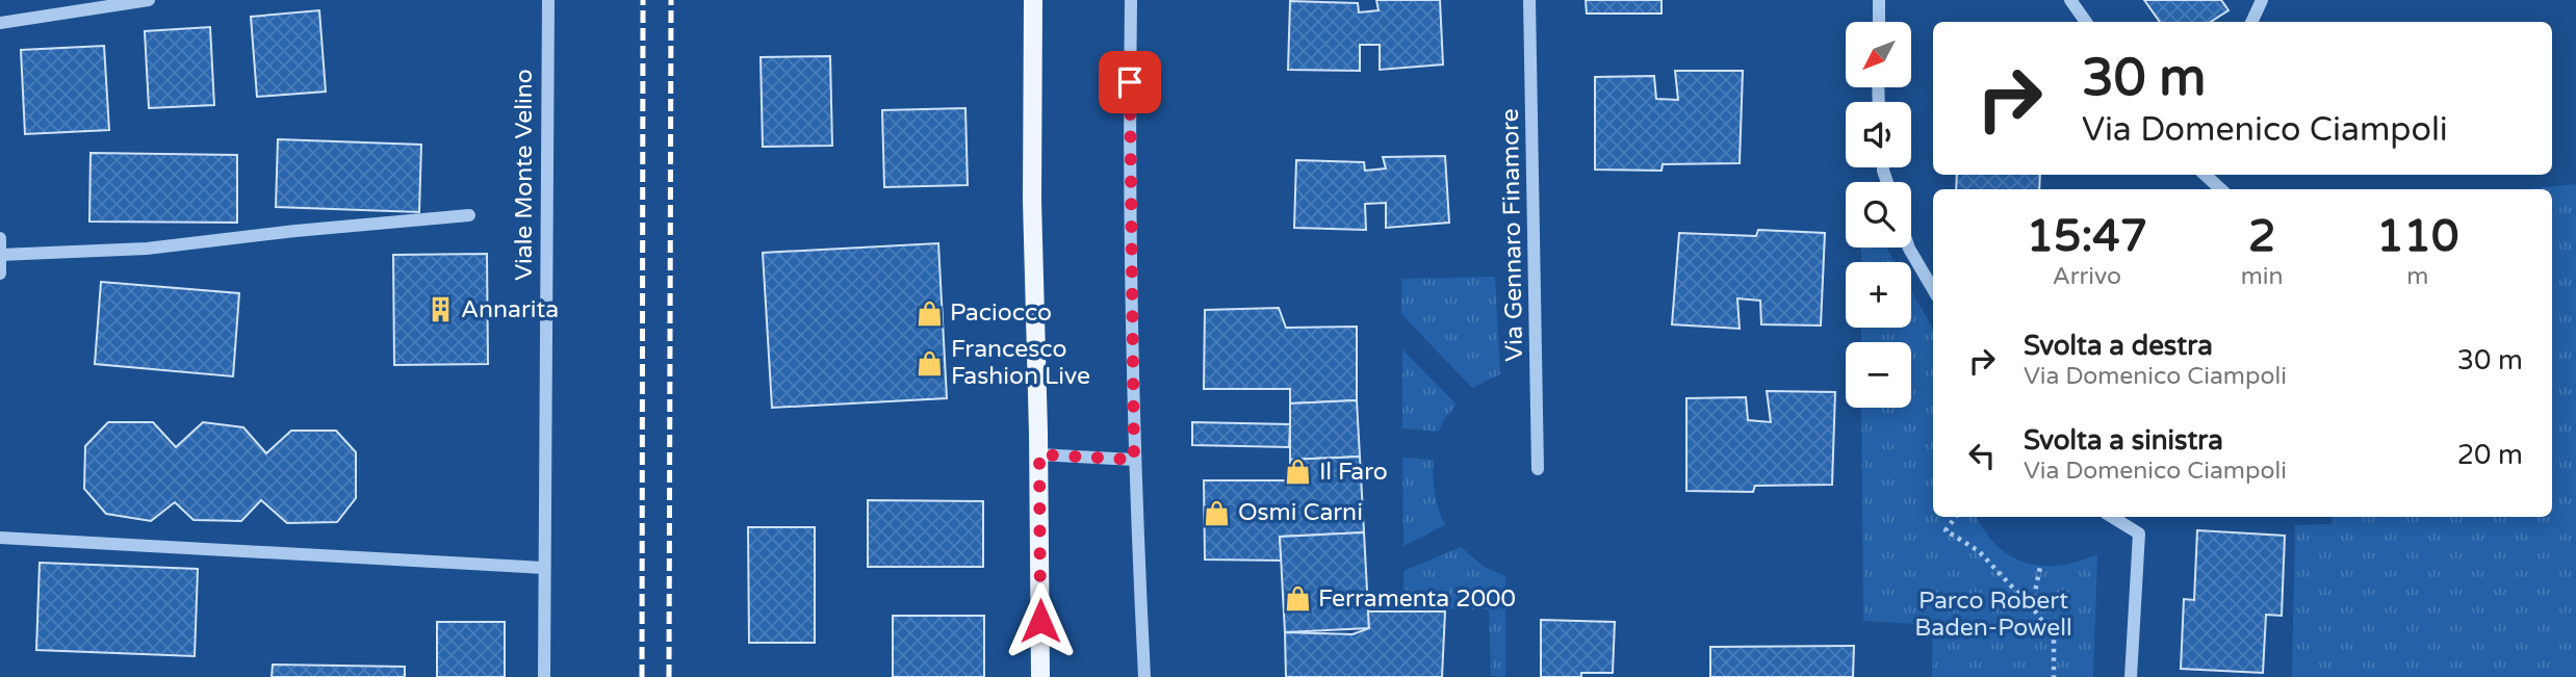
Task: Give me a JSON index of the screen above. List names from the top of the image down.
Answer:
{
  "streets": {
    "street": ["Viale Monte Velino", "Via Gennaro Finamore"]
  },
  "parks": ["Parco Robert Baden-Powell"],
  "places": {
    "building": ["Annarita"],
    "shop": [
      "Paciocco",
      "Francesco Fashion Live",
      "Il Faro",
      "Osmi Carni",
      "Ferramenta 2000"
    ]
  },
  "north": "bottom left",
  "page": {
    "map_buttons": ["+", "−"],
    "turn": ["30 m", "Via Domenico Ciampoli"],
    "eta": [
      "15:47",
      "Arrivo",
      "2",
      "min",
      "110",
      "m"
    ],
    "list": [
      {
        "name": "Svolta a destra",
        "note": "Via Domenico Ciampoli",
        "value": "30 m"
      },
      {
        "name": "Svolta a sinistra",
        "note": "Via Domenico Ciampoli",
        "value": "20 m"
      }
    ]
  }
}
